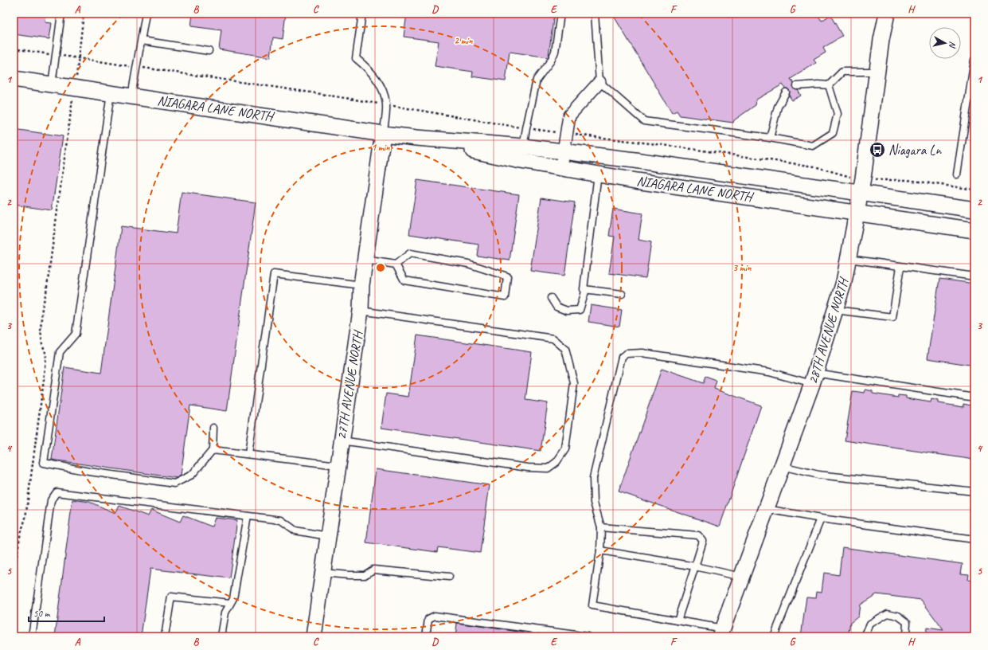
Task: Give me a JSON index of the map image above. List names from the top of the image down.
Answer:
{
  "streets": {
    "street": ["NIAGARA LANE NORTH", "28TH AVENUE NORTH", "27TH AVENUE NORTH"]
  },
  "crossings": [
    ["NIAGARA LANE NORTH", "28TH AVENUE NORTH"],
    ["NIAGARA LANE NORTH", "27TH AVENUE NORTH"]
  ],
  "places": {
    "bus stop": ["Niagara Ln"]
  },
  "scale_bar": "50 m",
  "north": "right",
  "grid": {
    "columns": [
      "A",
      "B",
      "C",
      "D",
      "E",
      "F",
      "G",
      "H"
    ],
    "rows": [
      "1",
      "2",
      "3",
      "4",
      "5"
    ]
  },
  "rings": ["2 min", "1 min", "3 min"]
}
